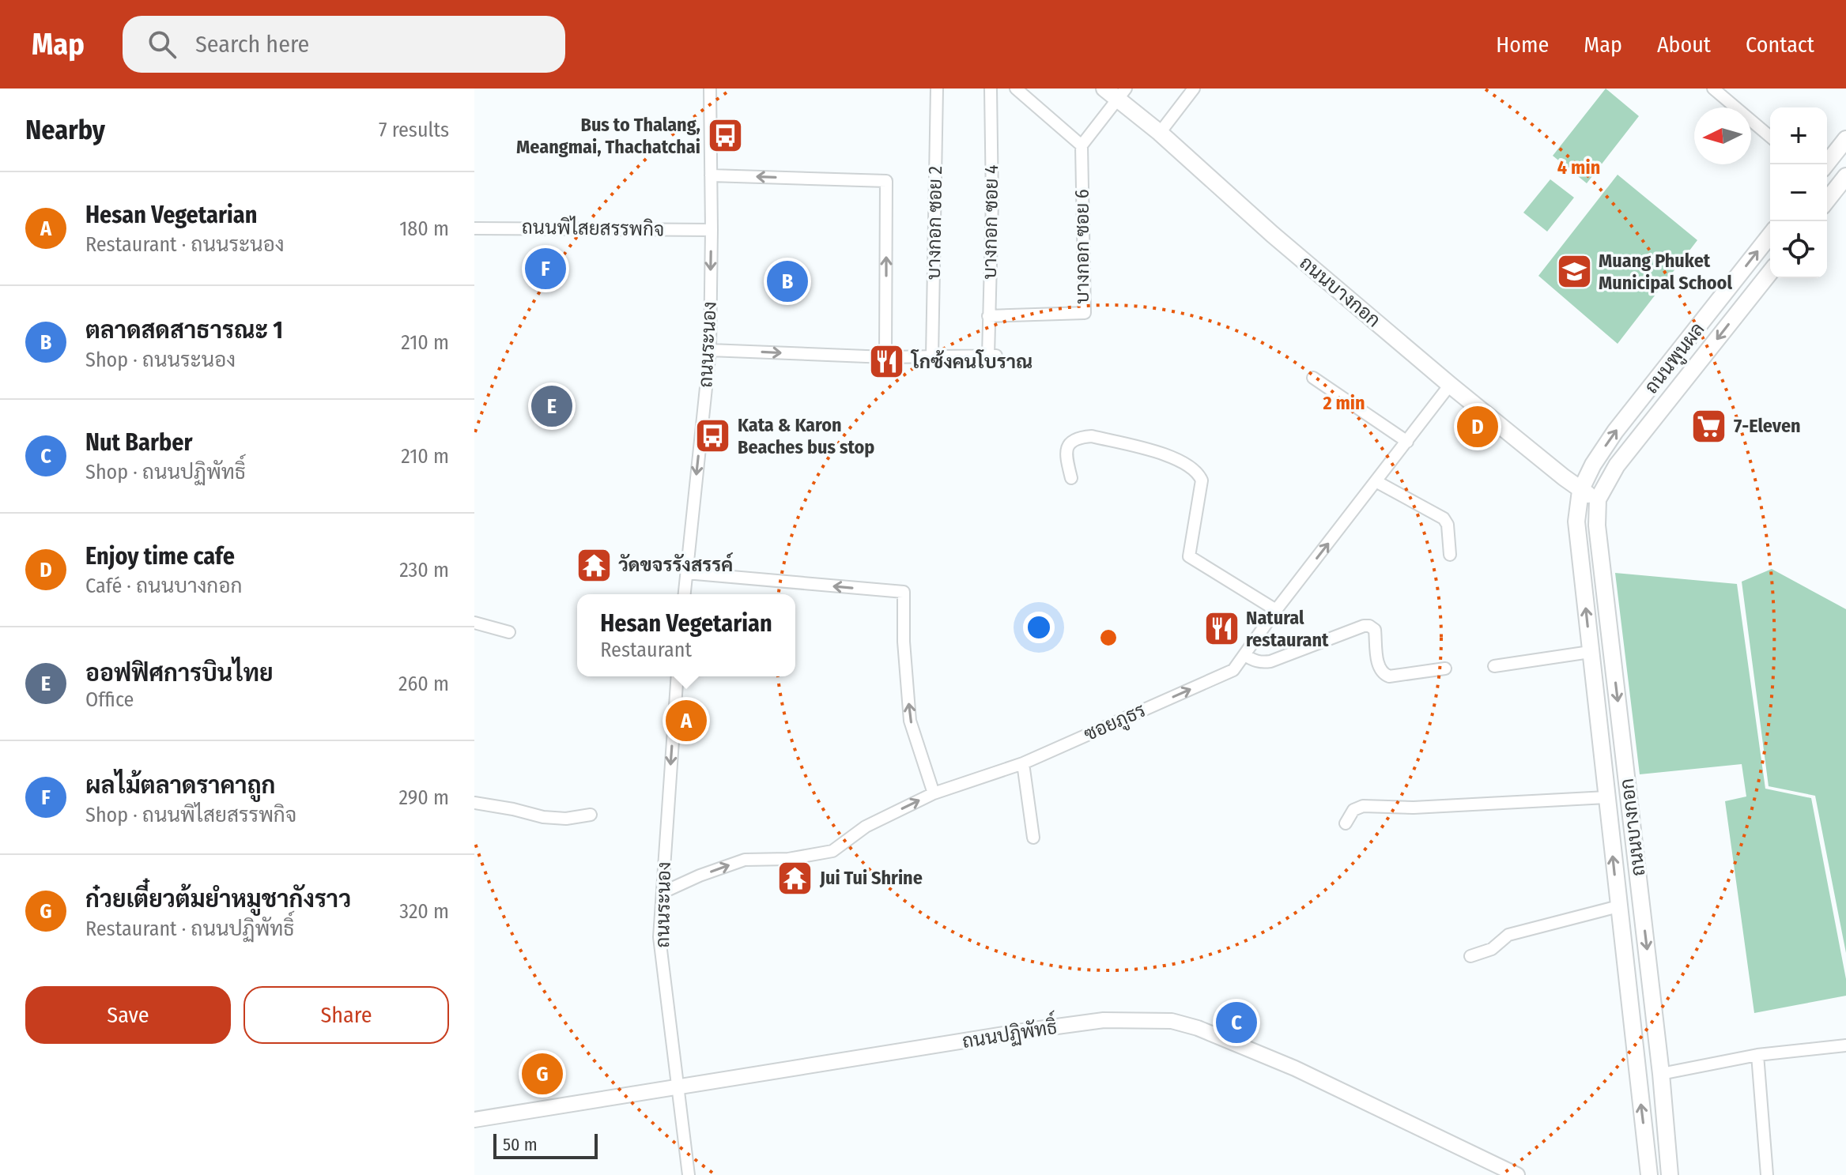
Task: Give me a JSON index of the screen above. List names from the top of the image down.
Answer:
{
  "streets": {
    "main road": ["ถนนบางกอก", "ถนนพูนผล"],
    "street": [
      "บางกอก ซอย 4",
      "บางกอก ซอย 2",
      "ถนนพิไสยสรรพกิจ",
      "บางกอก ซอย 6",
      "ถนนระนอง",
      "ซอยภูธร",
      "ถนนปฏิพัทธิ์"
    ]
  },
  "crossings": [
    ["บางกอก ซอย 4", "บางกอก ซอย 2"],
    ["บางกอก ซอย 4", "บางกอก ซอย 6"],
    ["ถนนพิไสยสรรพกิจ", "ถนนระนอง"],
    ["ถนนบางกอก", "ถนนพูนผล"],
    ["ถนนบางกอก", "ซอยภูธร"],
    ["ถนนระนอง", "ซอยภูธร"],
    ["ถนนระนอง", "ถนนปฏิพัทธิ์"]
  ],
  "one_way": ["ถนนระนอง", "ซอยภูธร"],
  "places": {
    "bus stop": ["Bus to Thalang, Meangmai, Thachatchai", "Kata & Karon Beaches bus stop"],
    "school or university": ["Muang Phuket Municipal School"],
    "restaurant": ["โกซ้งคนโบราณ", "Natural restaurant"],
    "supermarket": ["7-Eleven"],
    "temple": ["วัดขจรรังสรรค์", "Jui Tui Shrine"]
  },
  "scale_bar": "50 m",
  "north": "left",
  "page": {
    "header": "Map",
    "search": "Search here",
    "nav": [
      "Home",
      "Map",
      "About",
      "Contact"
    ],
    "heading": ["Nearby", "7 results"],
    "map_buttons": ["+", "−"],
    "list": [
      {
        "mark": "A",
        "name": "Hesan Vegetarian",
        "note": "Restaurant · ถนนระนอง",
        "value": "180 m"
      },
      {
        "mark": "B",
        "name": "ตลาดสดสาธารณะ 1",
        "note": "Shop · ถนนระนอง",
        "value": "210 m"
      },
      {
        "mark": "C",
        "name": "Nut Barber",
        "note": "Shop · ถนนปฏิพัทธิ์",
        "value": "210 m"
      },
      {
        "mark": "D",
        "name": "Enjoy time cafe",
        "note": "Café · ถนนบางกอก",
        "value": "230 m"
      },
      {
        "mark": "E",
        "name": "ออฟฟิศการบินไทย",
        "note": "Office",
        "value": "260 m"
      },
      {
        "mark": "F",
        "name": "ผลไม้ตลาดราคาถูก",
        "note": "Shop · ถนนพิไสยสรรพกิจ",
        "value": "290 m"
      },
      {
        "mark": "G",
        "name": "ก๋วยเตี๋ยวต้มยำหมูชากังราว",
        "note": "Restaurant · ถนนปฏิพัทธิ์",
        "value": "320 m"
      }
    ],
    "pins": [
      "F",
      "B",
      "E",
      "D",
      "A",
      "C",
      "G"
    ],
    "popup": ["Hesan Vegetarian", "Restaurant"],
    "buttons": ["Save", "Share"],
    "scale": "50 m"
  },
  "rings": ["4 min", "2 min"]
}
